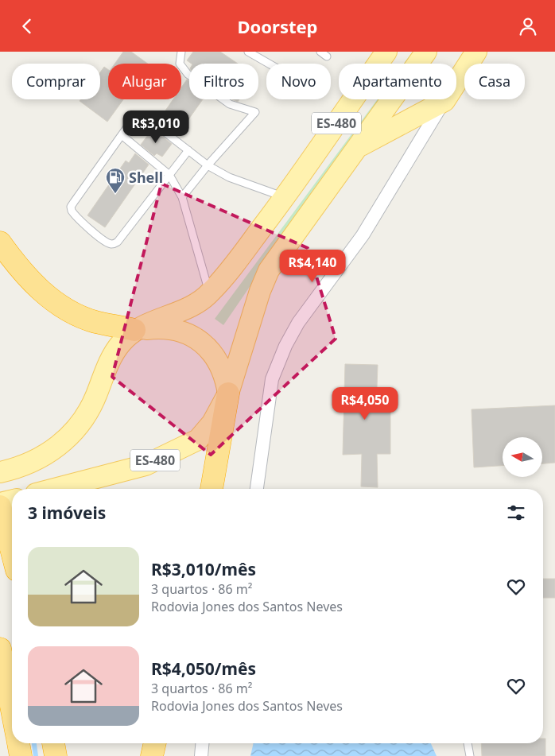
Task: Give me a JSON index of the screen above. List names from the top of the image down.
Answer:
{
  "streets": {
    "main road": ["ES-480"]
  },
  "places": {
    "fuel station": ["Shell"]
  },
  "north": "left",
  "page": {
    "header": "Doorstep",
    "chip": [
      "Comprar",
      "Alugar",
      "Filtros",
      "Novo",
      "Apartamento",
      "Casa"
    ],
    "price": ["R$3,010", "R$4,140", "R$4,050"],
    "heading": "3 imóveis",
    "list": [
      {
        "name": "R$3,010/mês",
        "note": "3 quartos · 86 m² · Rodovia Jones dos Santos Neves"
      },
      {
        "name": "R$4,050/mês",
        "note": "3 quartos · 86 m² · Rodovia Jones dos Santos Neves"
      }
    ]
  }
}
